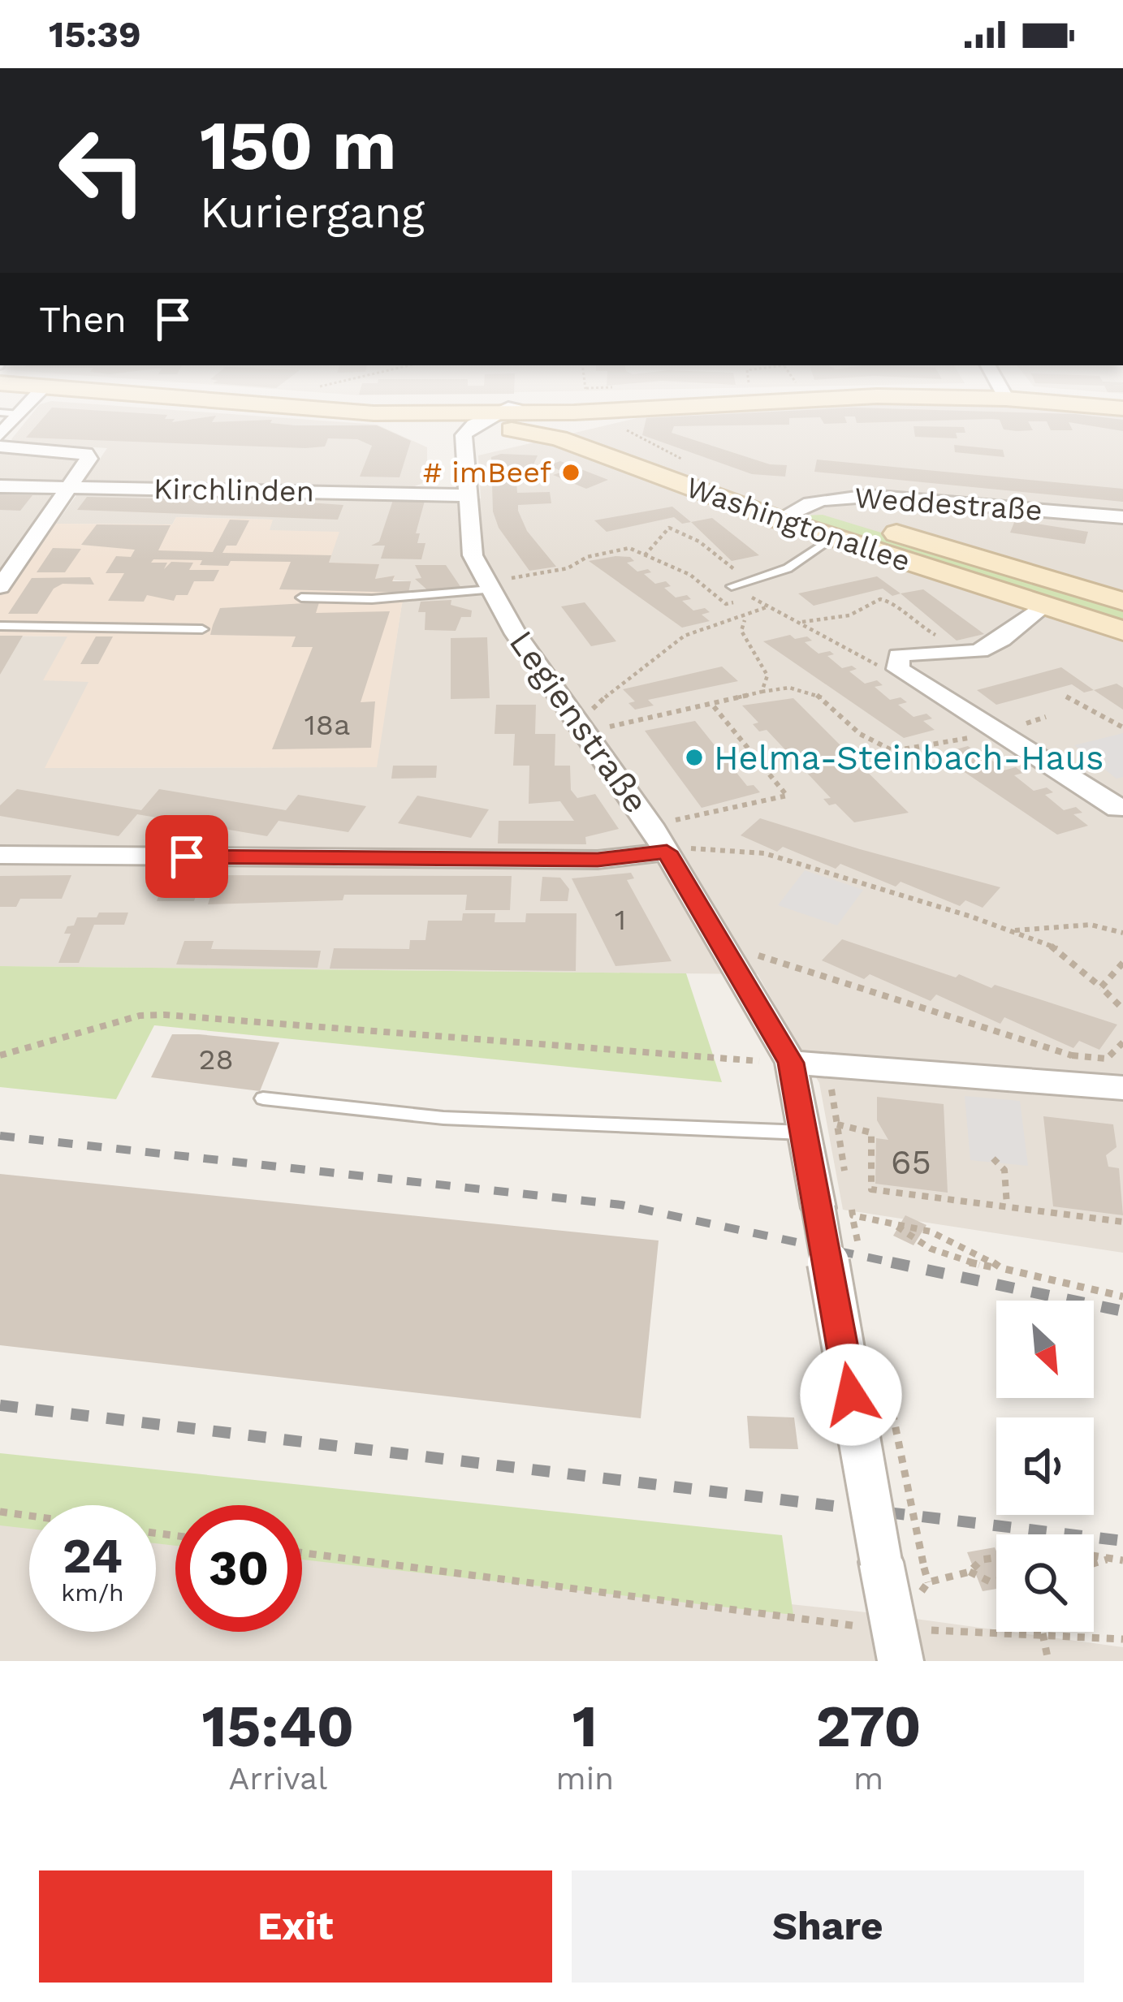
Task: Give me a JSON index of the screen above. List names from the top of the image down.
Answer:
{
  "streets": {
    "main road": ["Washingtonallee"],
    "street": ["Kirchlinden", "Weddestraße", "Legienstraße"]
  },
  "crossings": [
    ["Kirchlinden", "Legienstraße"],
    ["Weddestraße", "Washingtonallee"],
    ["Washingtonallee", "Legienstraße"]
  ],
  "places": ["# imBeef", "Helma-Steinbach-Haus"],
  "house_numbers": [
    "18a",
    "1",
    "28",
    "65"
  ],
  "north": "bottom right",
  "page": {
    "status": "15:39",
    "turn": ["150 m", "Kuriergang"],
    "then": "Then",
    "speed": "24 km/h",
    "limit": "30",
    "eta": [
      "15:40",
      "Arrival",
      "1",
      "min",
      "270",
      "m"
    ],
    "buttons": ["Exit", "Share"]
  }
}
